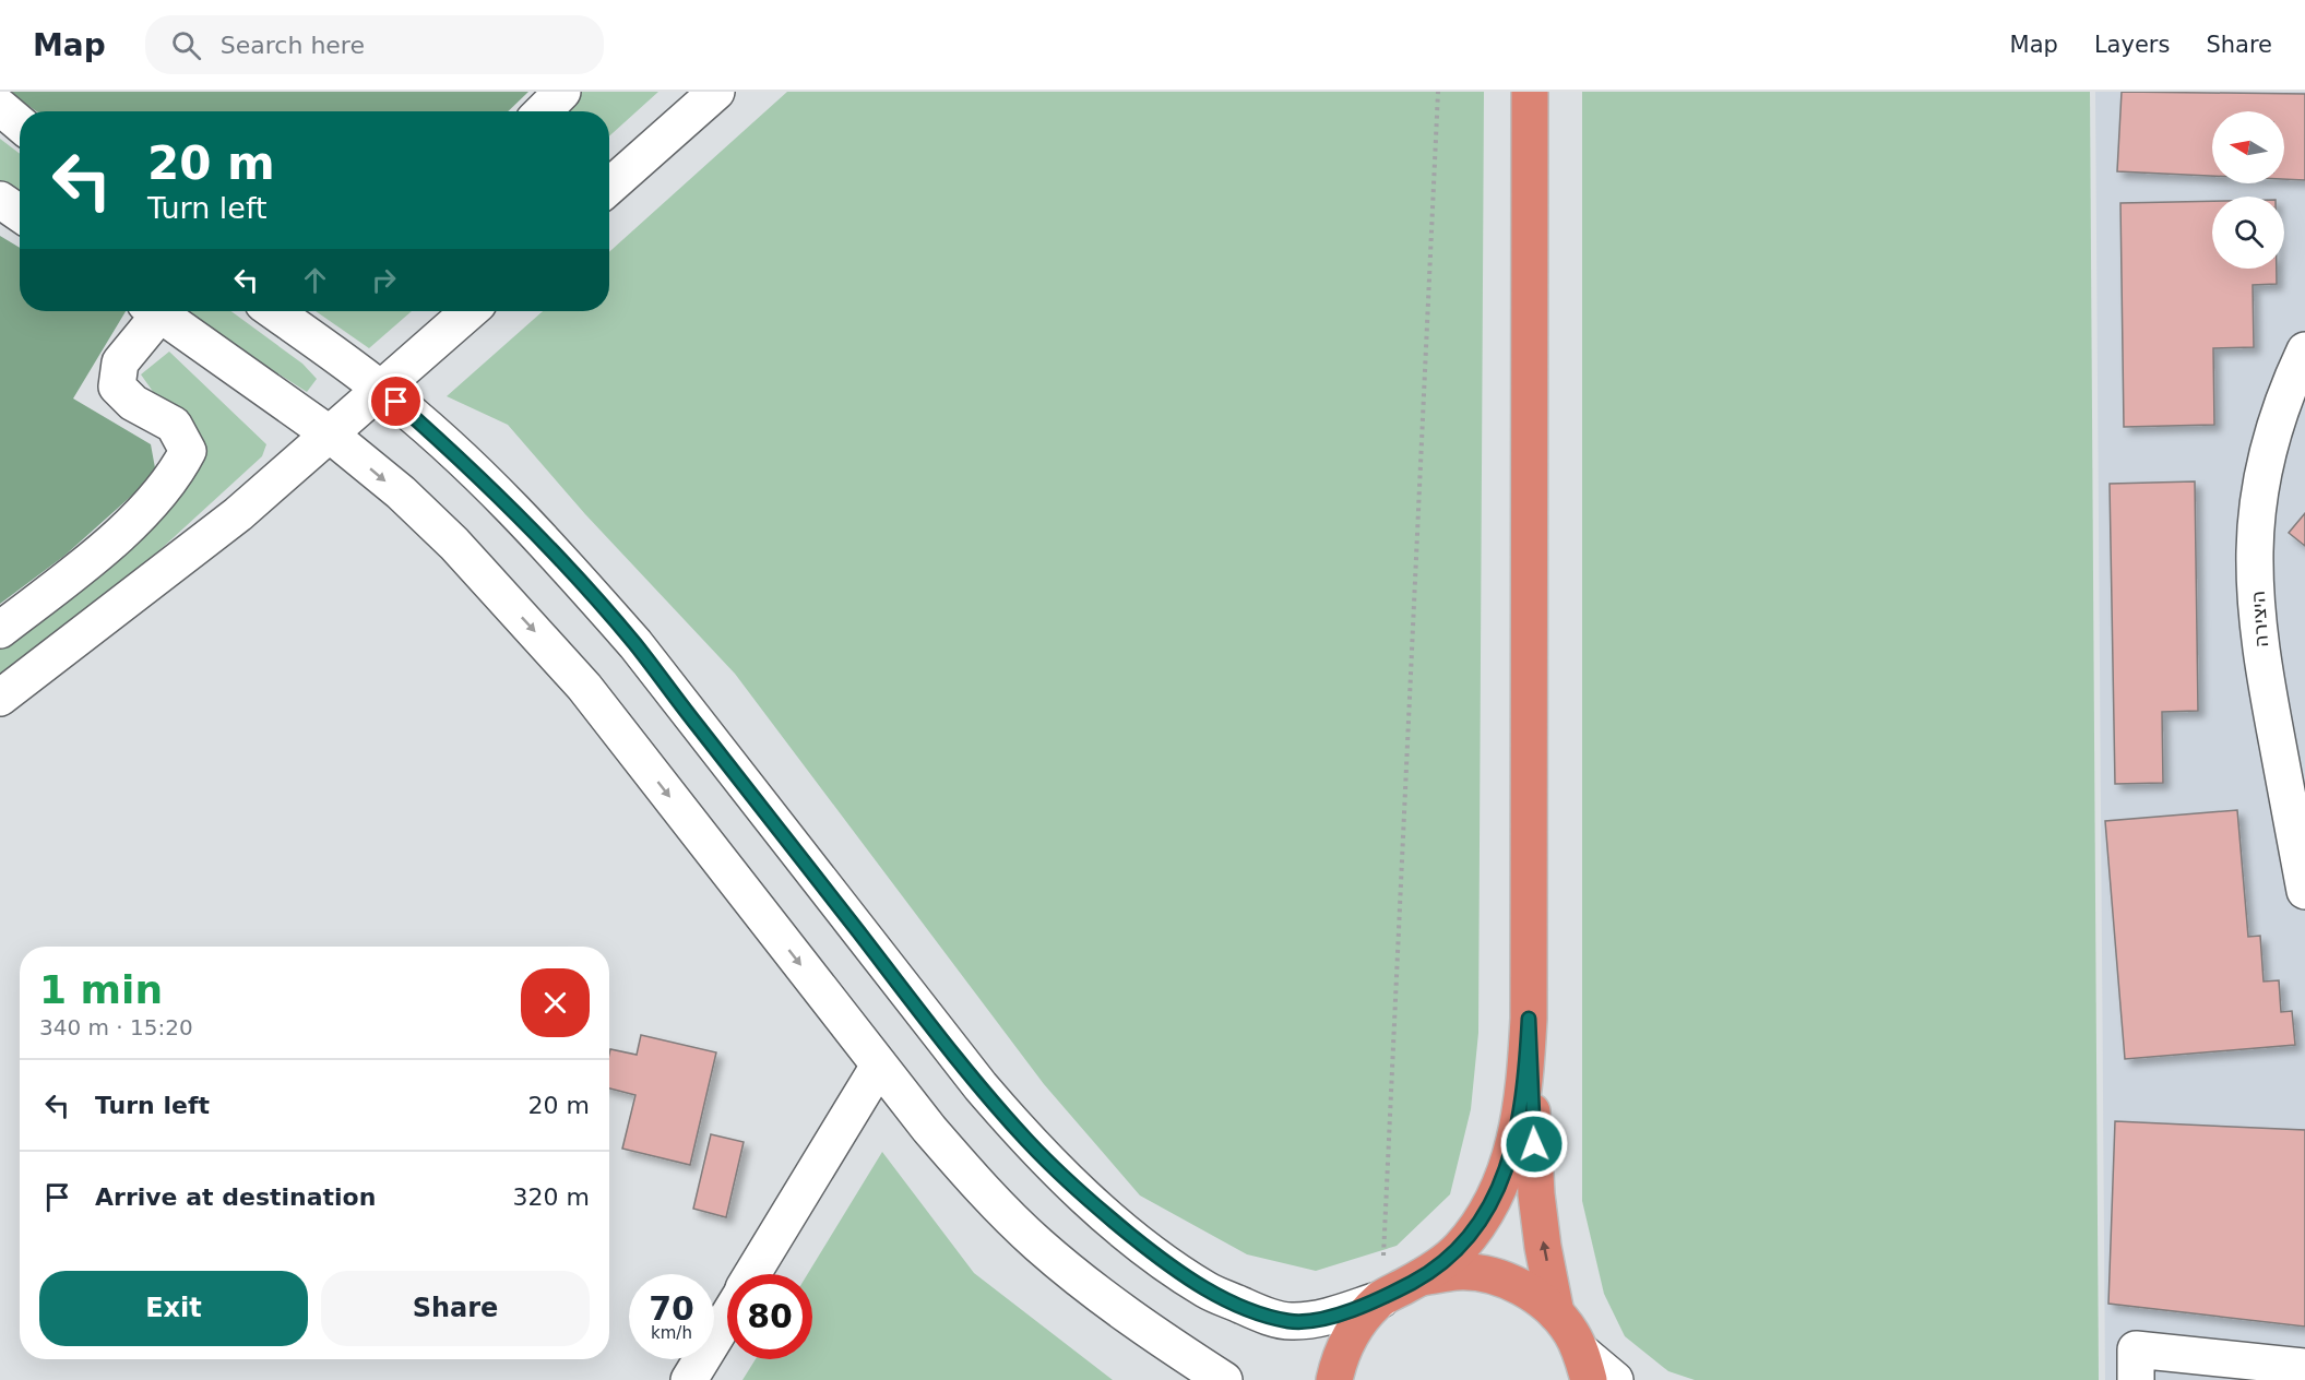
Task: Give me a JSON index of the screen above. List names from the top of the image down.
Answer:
{
  "streets": {
    "street": ["היצירה"]
  },
  "north": "left",
  "page": {
    "header": "Map",
    "search": "Search here",
    "nav": ["Map", "Layers", "Share"],
    "turn": ["20 m", "Turn left"],
    "heading": ["1 min", "340 m · 15:20"],
    "list": [
      {
        "name": "Turn left",
        "value": "20 m"
      },
      {
        "name": "Arrive at destination",
        "value": "320 m"
      }
    ],
    "buttons": ["Exit", "Share"],
    "speed": "70 km/h",
    "limit": "80"
  }
}
